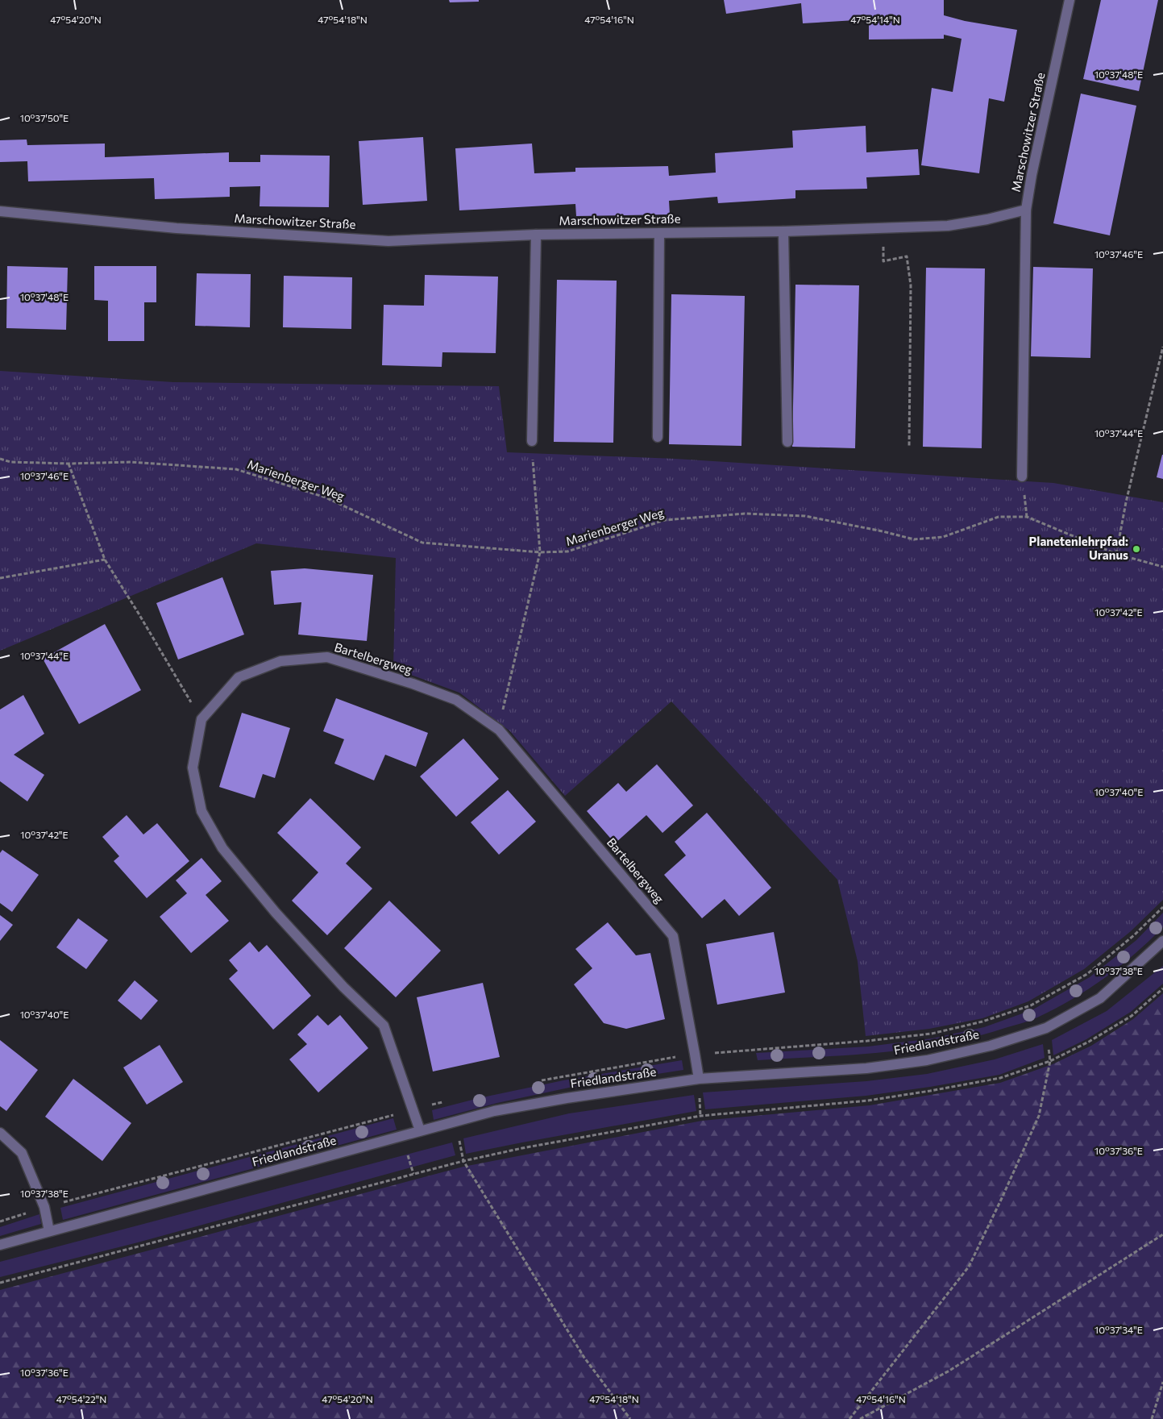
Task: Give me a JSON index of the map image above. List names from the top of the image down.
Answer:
{
  "streets": {
    "street": ["Marschowitzer Straße", "Bartelbergweg", "Friedlandstraße"],
    "path": ["Marienberger Weg"]
  },
  "crossings": [
    ["Bartelbergweg", "Friedlandstraße"]
  ],
  "places": ["Planetenlehrpfad: Uranus"],
  "coordinates": [
    "47°54'20\"N",
    "47°54'18\"N",
    "47°54'16\"N",
    "47°54'14\"N",
    "10°37'48\"E",
    "10°37'50\"E",
    "10°37'46\"E",
    "10°37'44\"E",
    "10°37'42\"E",
    "10°37'40\"E",
    "10°37'38\"E",
    "10°37'36\"E",
    "10°37'34\"E",
    "47°54'22\"N"
  ]
}
